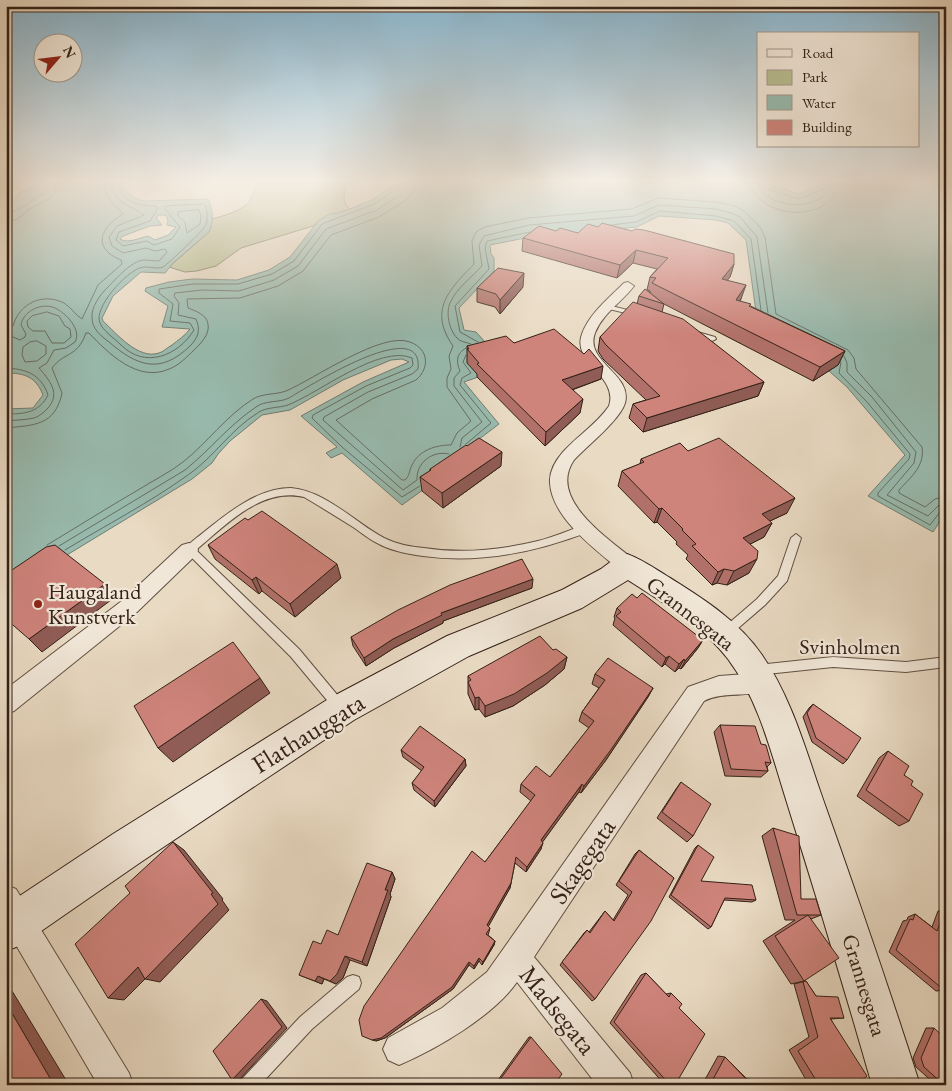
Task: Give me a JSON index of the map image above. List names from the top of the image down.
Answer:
{
  "streets": {
    "street": [
      "Grannesgata",
      "Flathauggata",
      "Skagegata",
      "Madsegata"
    ],
    "lane": ["Svinholmen"]
  },
  "crossings": [
    ["Grannesgata", "Svinholmen"],
    ["Grannesgata", "Flathauggata"],
    ["Grannesgata", "Skagegata"],
    ["Svinholmen", "Skagegata"],
    ["Skagegata", "Madsegata"]
  ],
  "places": ["Haugaland Kunstverk"],
  "legend": [
    "Road",
    "Park",
    "Water",
    "Building"
  ],
  "north": "top right"
}
